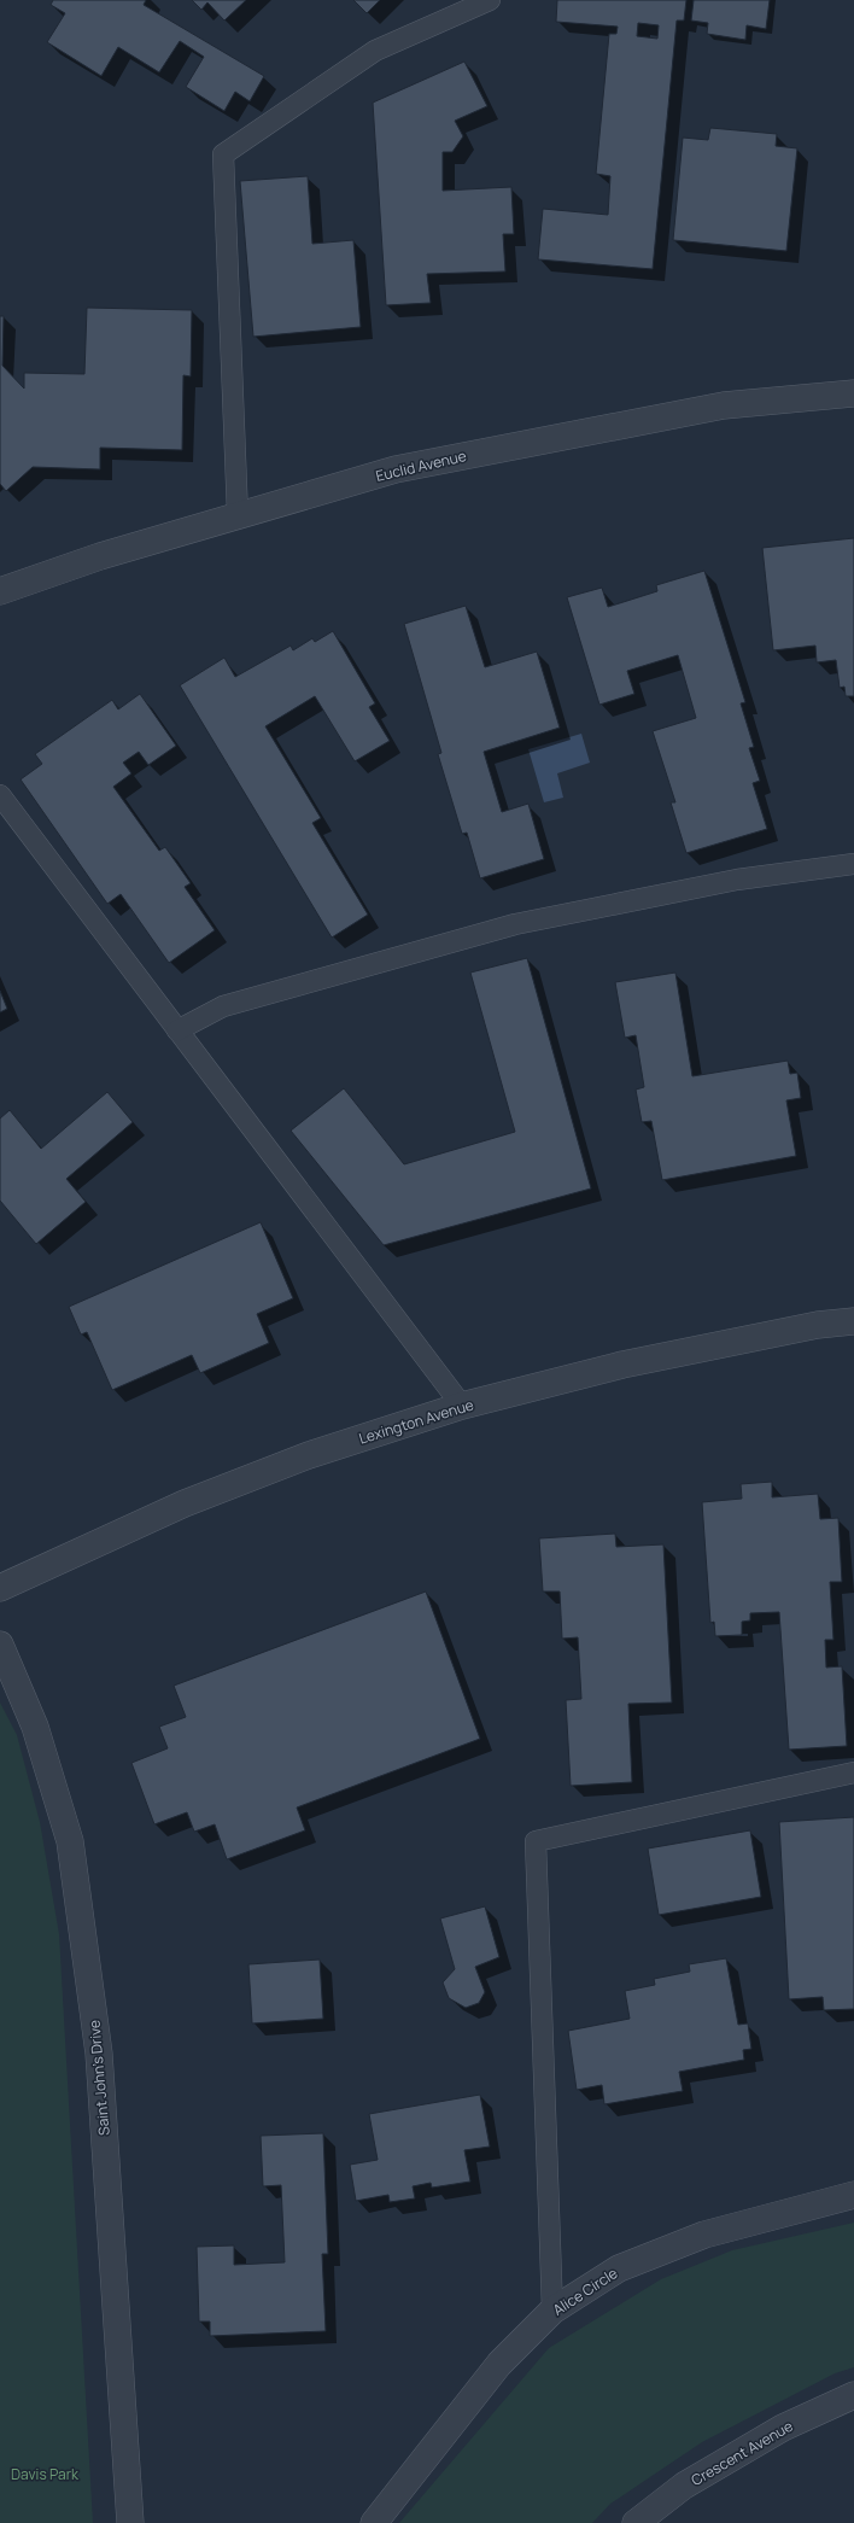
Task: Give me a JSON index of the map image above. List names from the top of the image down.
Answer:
{
  "streets": {
    "street": [
      "Euclid Avenue",
      "Lexington Avenue",
      "Saint John's Drive",
      "Alice Circle",
      "Crescent Avenue"
    ]
  },
  "parks": ["Davis Park"]
}
